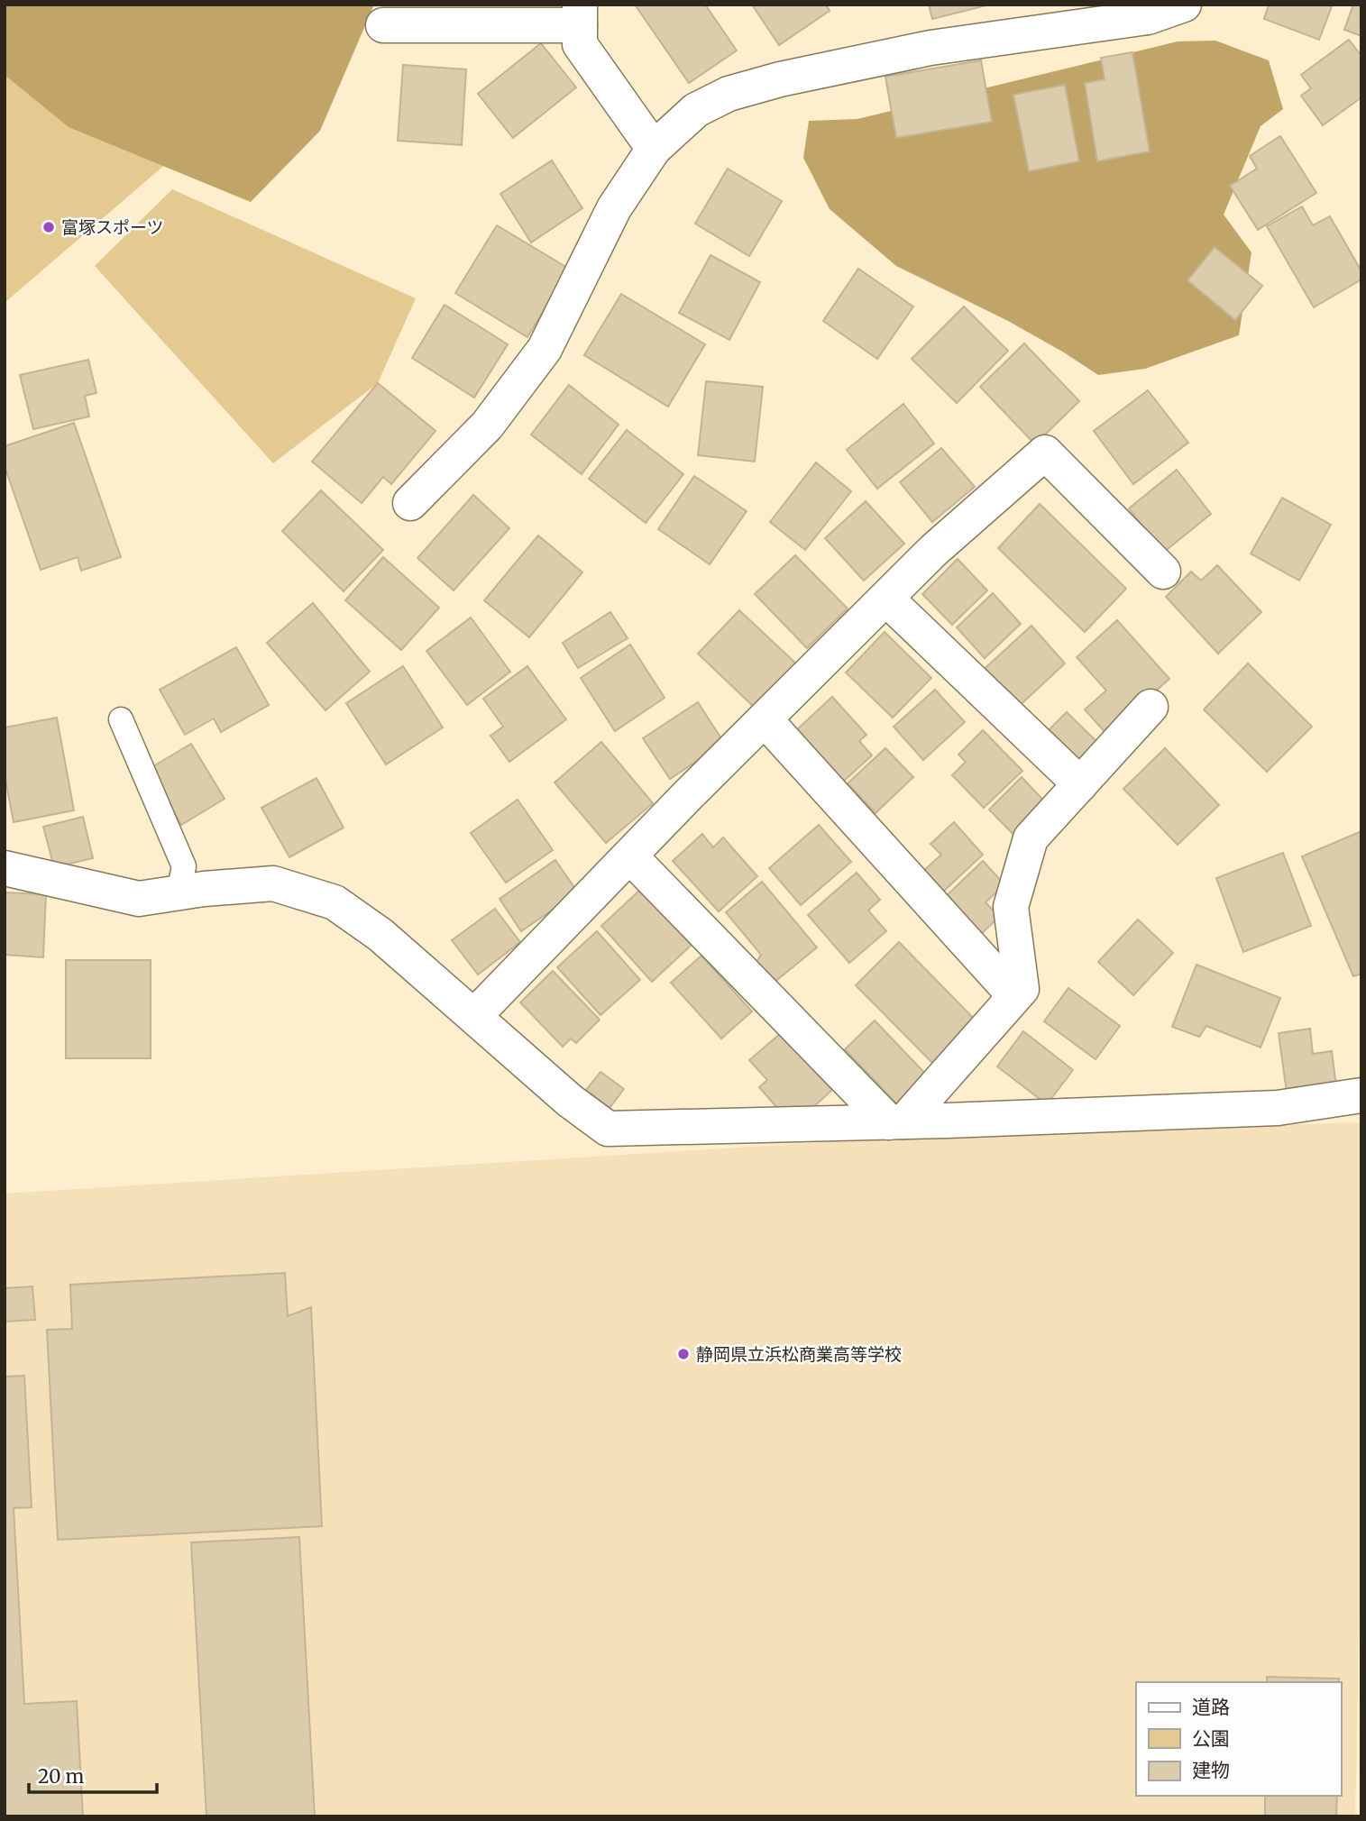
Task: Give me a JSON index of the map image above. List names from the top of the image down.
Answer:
{
  "places": ["富塚スポーツ", "静岡県立浜松商業高等学校"],
  "legend": ["道路", "公園", "建物"],
  "scale_bar": "20 m"
}
